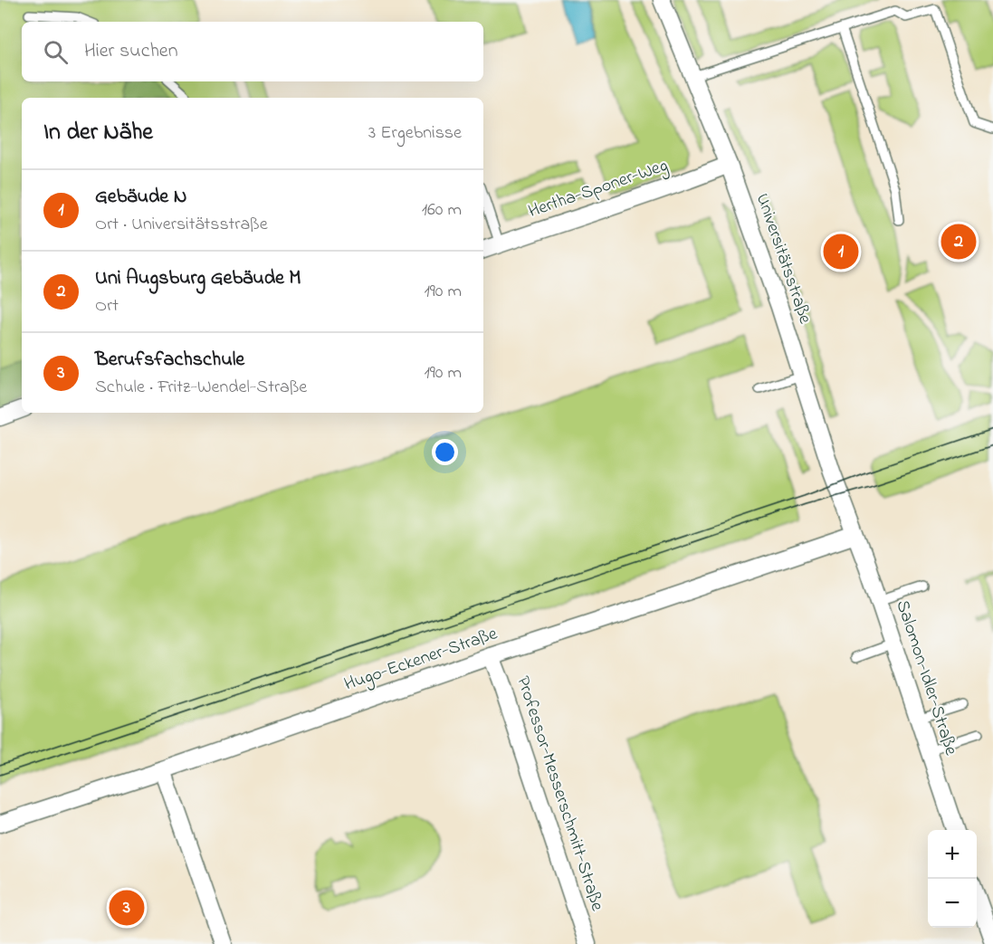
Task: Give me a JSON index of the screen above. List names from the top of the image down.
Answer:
{
  "streets": {
    "street": [
      "Hertha-Sponer-Weg",
      "Universitätsstraße",
      "Hugo-Eckener-Straße",
      "Salomon-Idler-Straße",
      "Professor-Messerschmitt-Straße"
    ]
  },
  "crossings": [
    ["Hertha-Sponer-Weg", "Universitätsstraße"],
    ["Universitätsstraße", "Hugo-Eckener-Straße"],
    ["Universitätsstraße", "Salomon-Idler-Straße"],
    ["Hugo-Eckener-Straße", "Salomon-Idler-Straße"],
    ["Hugo-Eckener-Straße", "Professor-Messerschmitt-Straße"]
  ],
  "page": {
    "search": "Hier suchen",
    "heading": ["In der Nähe", "3 Ergebnisse"],
    "list": [
      {
        "mark": "1",
        "name": "Gebäude N",
        "note": "Ort · Universitätsstraße",
        "value": "160 m"
      },
      {
        "mark": "2",
        "name": "Uni Augsburg Gebäude M",
        "note": "Ort",
        "value": "190 m"
      },
      {
        "mark": "3",
        "name": "Berufsfachschule",
        "note": "Schule · Fritz-Wendel-Straße",
        "value": "190 m"
      }
    ],
    "pins": ["2", "1", "3"],
    "map_buttons": ["+", "−"]
  }
}
